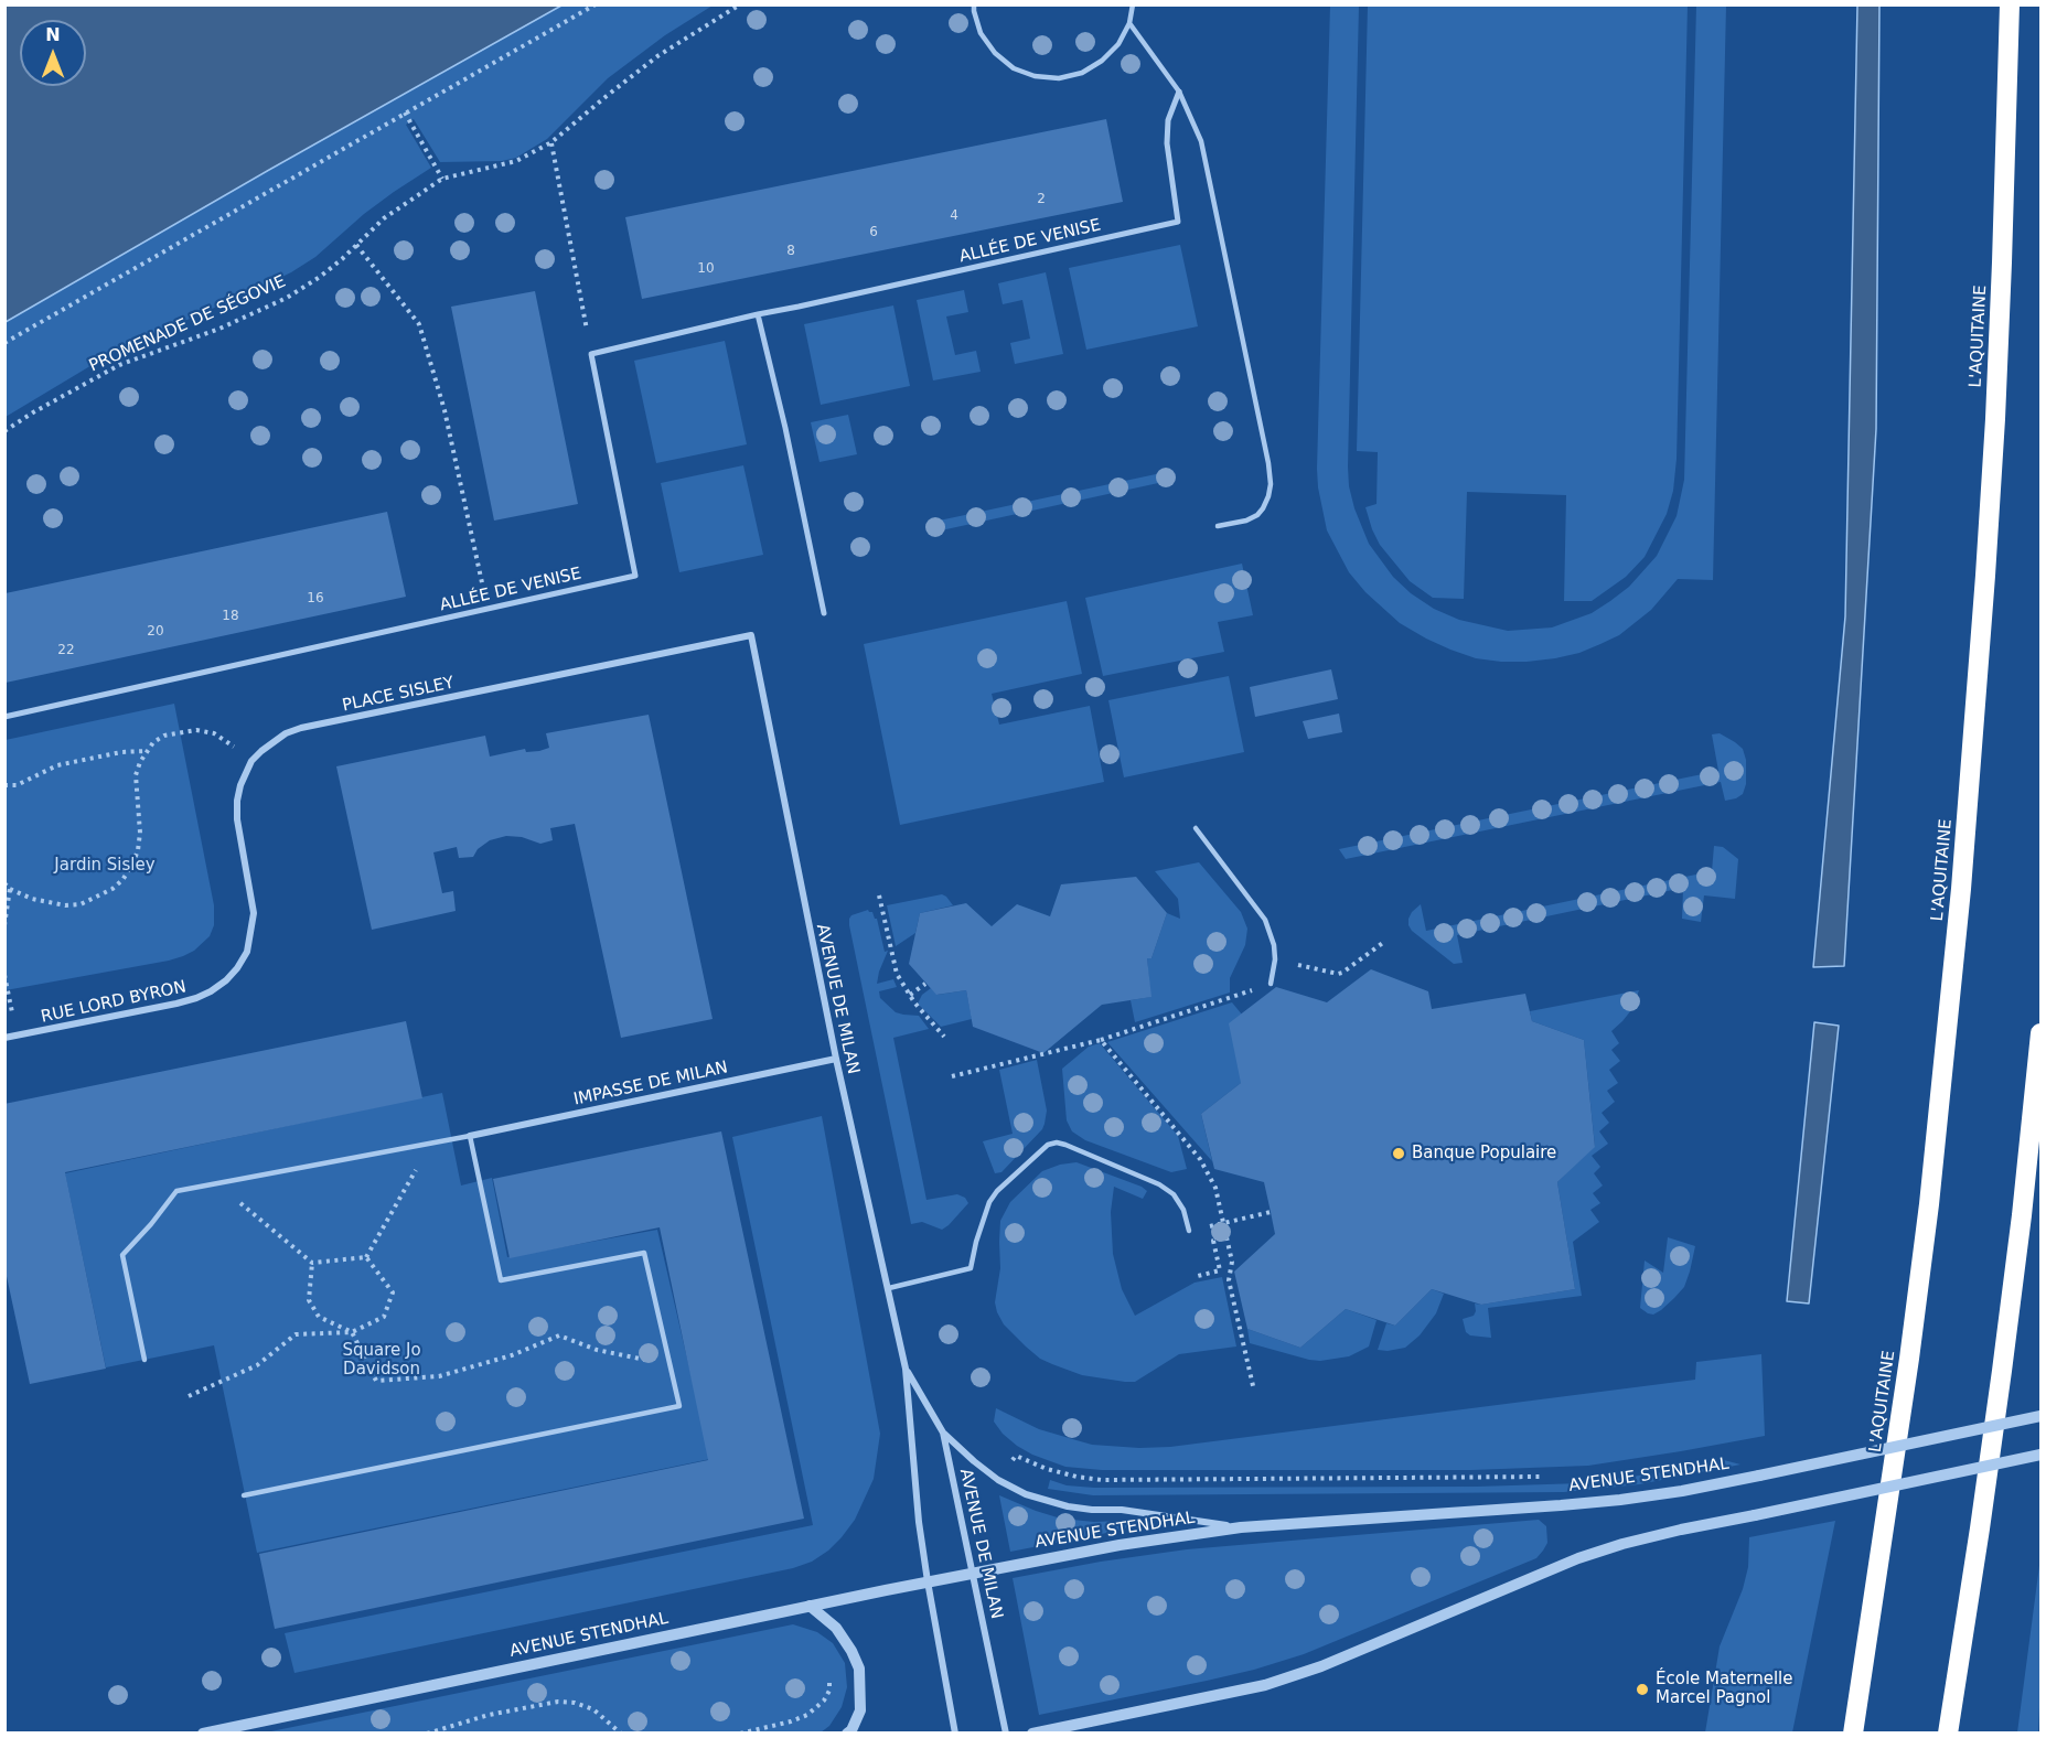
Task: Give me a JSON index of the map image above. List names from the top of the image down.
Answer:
{
  "streets": {
    "highway": ["L'AQUITAINE"],
    "street": [
      "ALLÉE DE VENISE",
      "PLACE SISLEY",
      "AVENUE DE MILAN",
      "RUE LORD BYRON",
      "IMPASSE DE MILAN",
      "AVENUE STENDHAL"
    ],
    "path": ["PROMENADE DE SÉGOVIE"]
  },
  "crossings": [
    ["PLACE SISLEY", "AVENUE DE MILAN"],
    ["PLACE SISLEY", "RUE LORD BYRON"],
    ["AVENUE DE MILAN", "IMPASSE DE MILAN"],
    ["AVENUE DE MILAN", "AVENUE STENDHAL"]
  ],
  "parks": ["Jardin Sisley", "Square Jo Davidson"],
  "places": ["Banque Populaire", "École Maternelle Marcel Pagnol"],
  "house_numbers": [
    "2",
    "4",
    "6",
    "8",
    "10",
    "16",
    "18",
    "20",
    "22"
  ],
  "north": "top"
}
